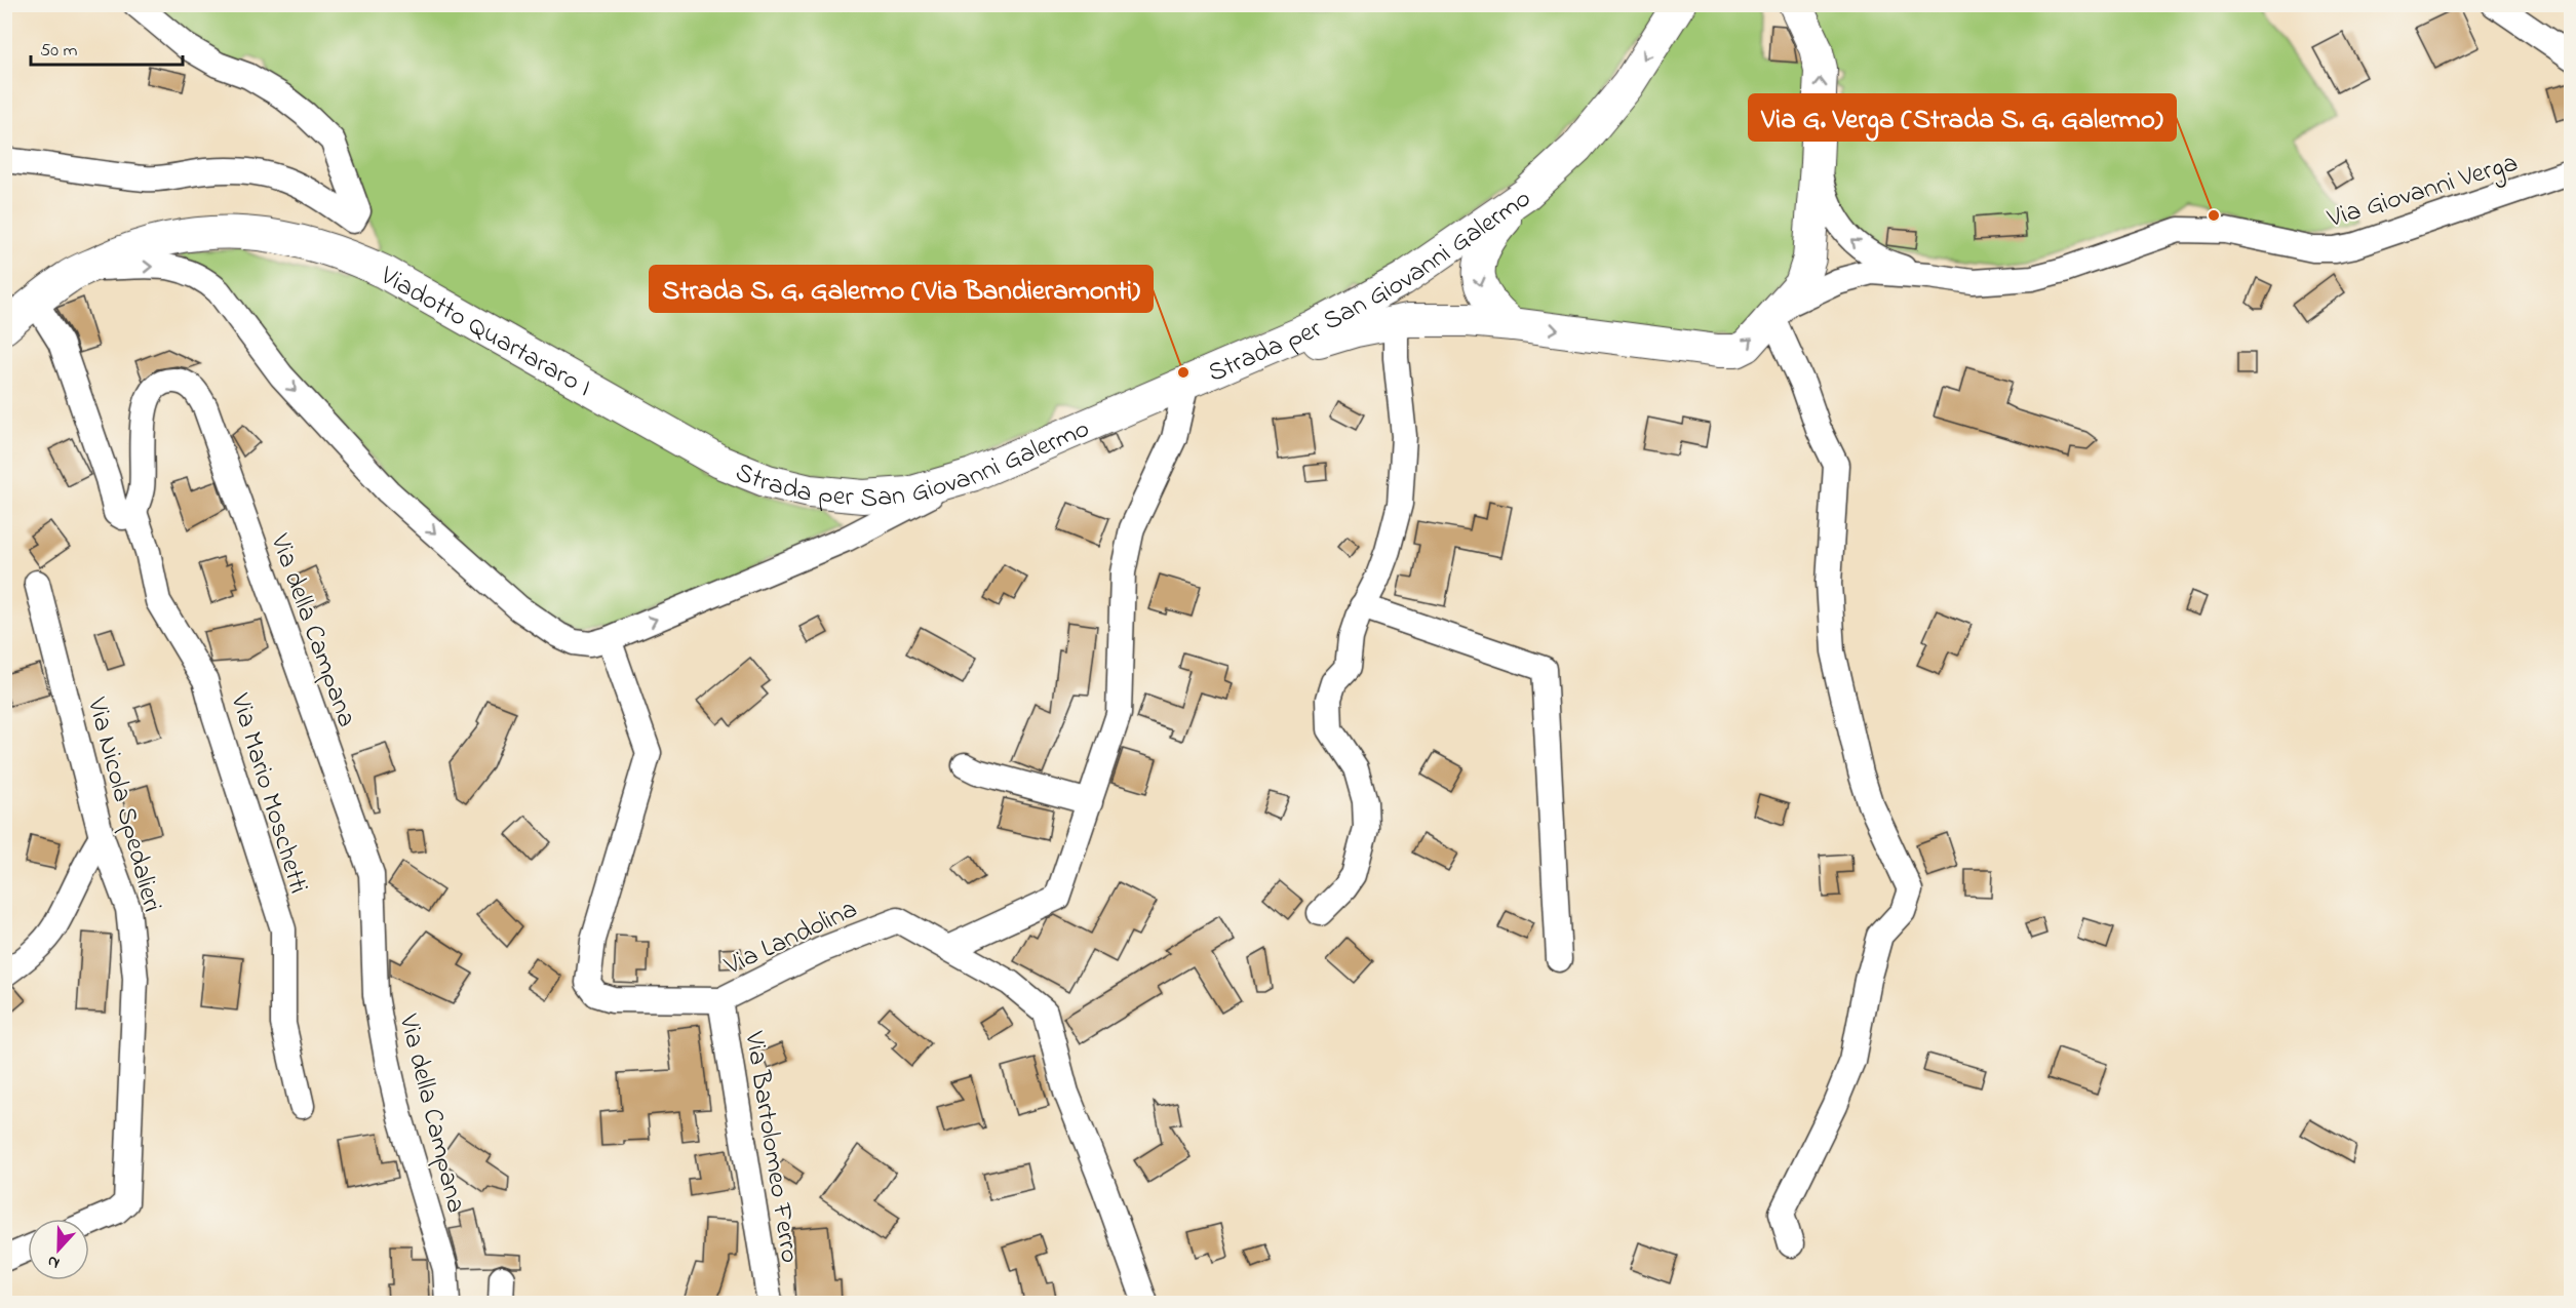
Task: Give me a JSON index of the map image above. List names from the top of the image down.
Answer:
{
  "streets": {
    "main road": ["Strada per San Giovanni Galermo", "Viadotto Quartararo I"],
    "street": [
      "Via Giovanni Verga",
      "Via della Campana",
      "Via Mario Moschetti",
      "Via Nicola Spedalieri",
      "Via Landolina",
      "Via Bartolomeo Ferro"
    ]
  },
  "crossings": [
    ["Strada per San Giovanni Galermo", "Viadotto Quartararo I"],
    ["Via della Campana", "Via Mario Moschetti"],
    ["Via Landolina", "Via Bartolomeo Ferro"]
  ],
  "places": ["Via G. Verga (Strada S. G. Galermo)", "Strada S. G. Galermo (Via Bandieramonti)"],
  "scale_bar": "50 m",
  "north": "bottom"
}
